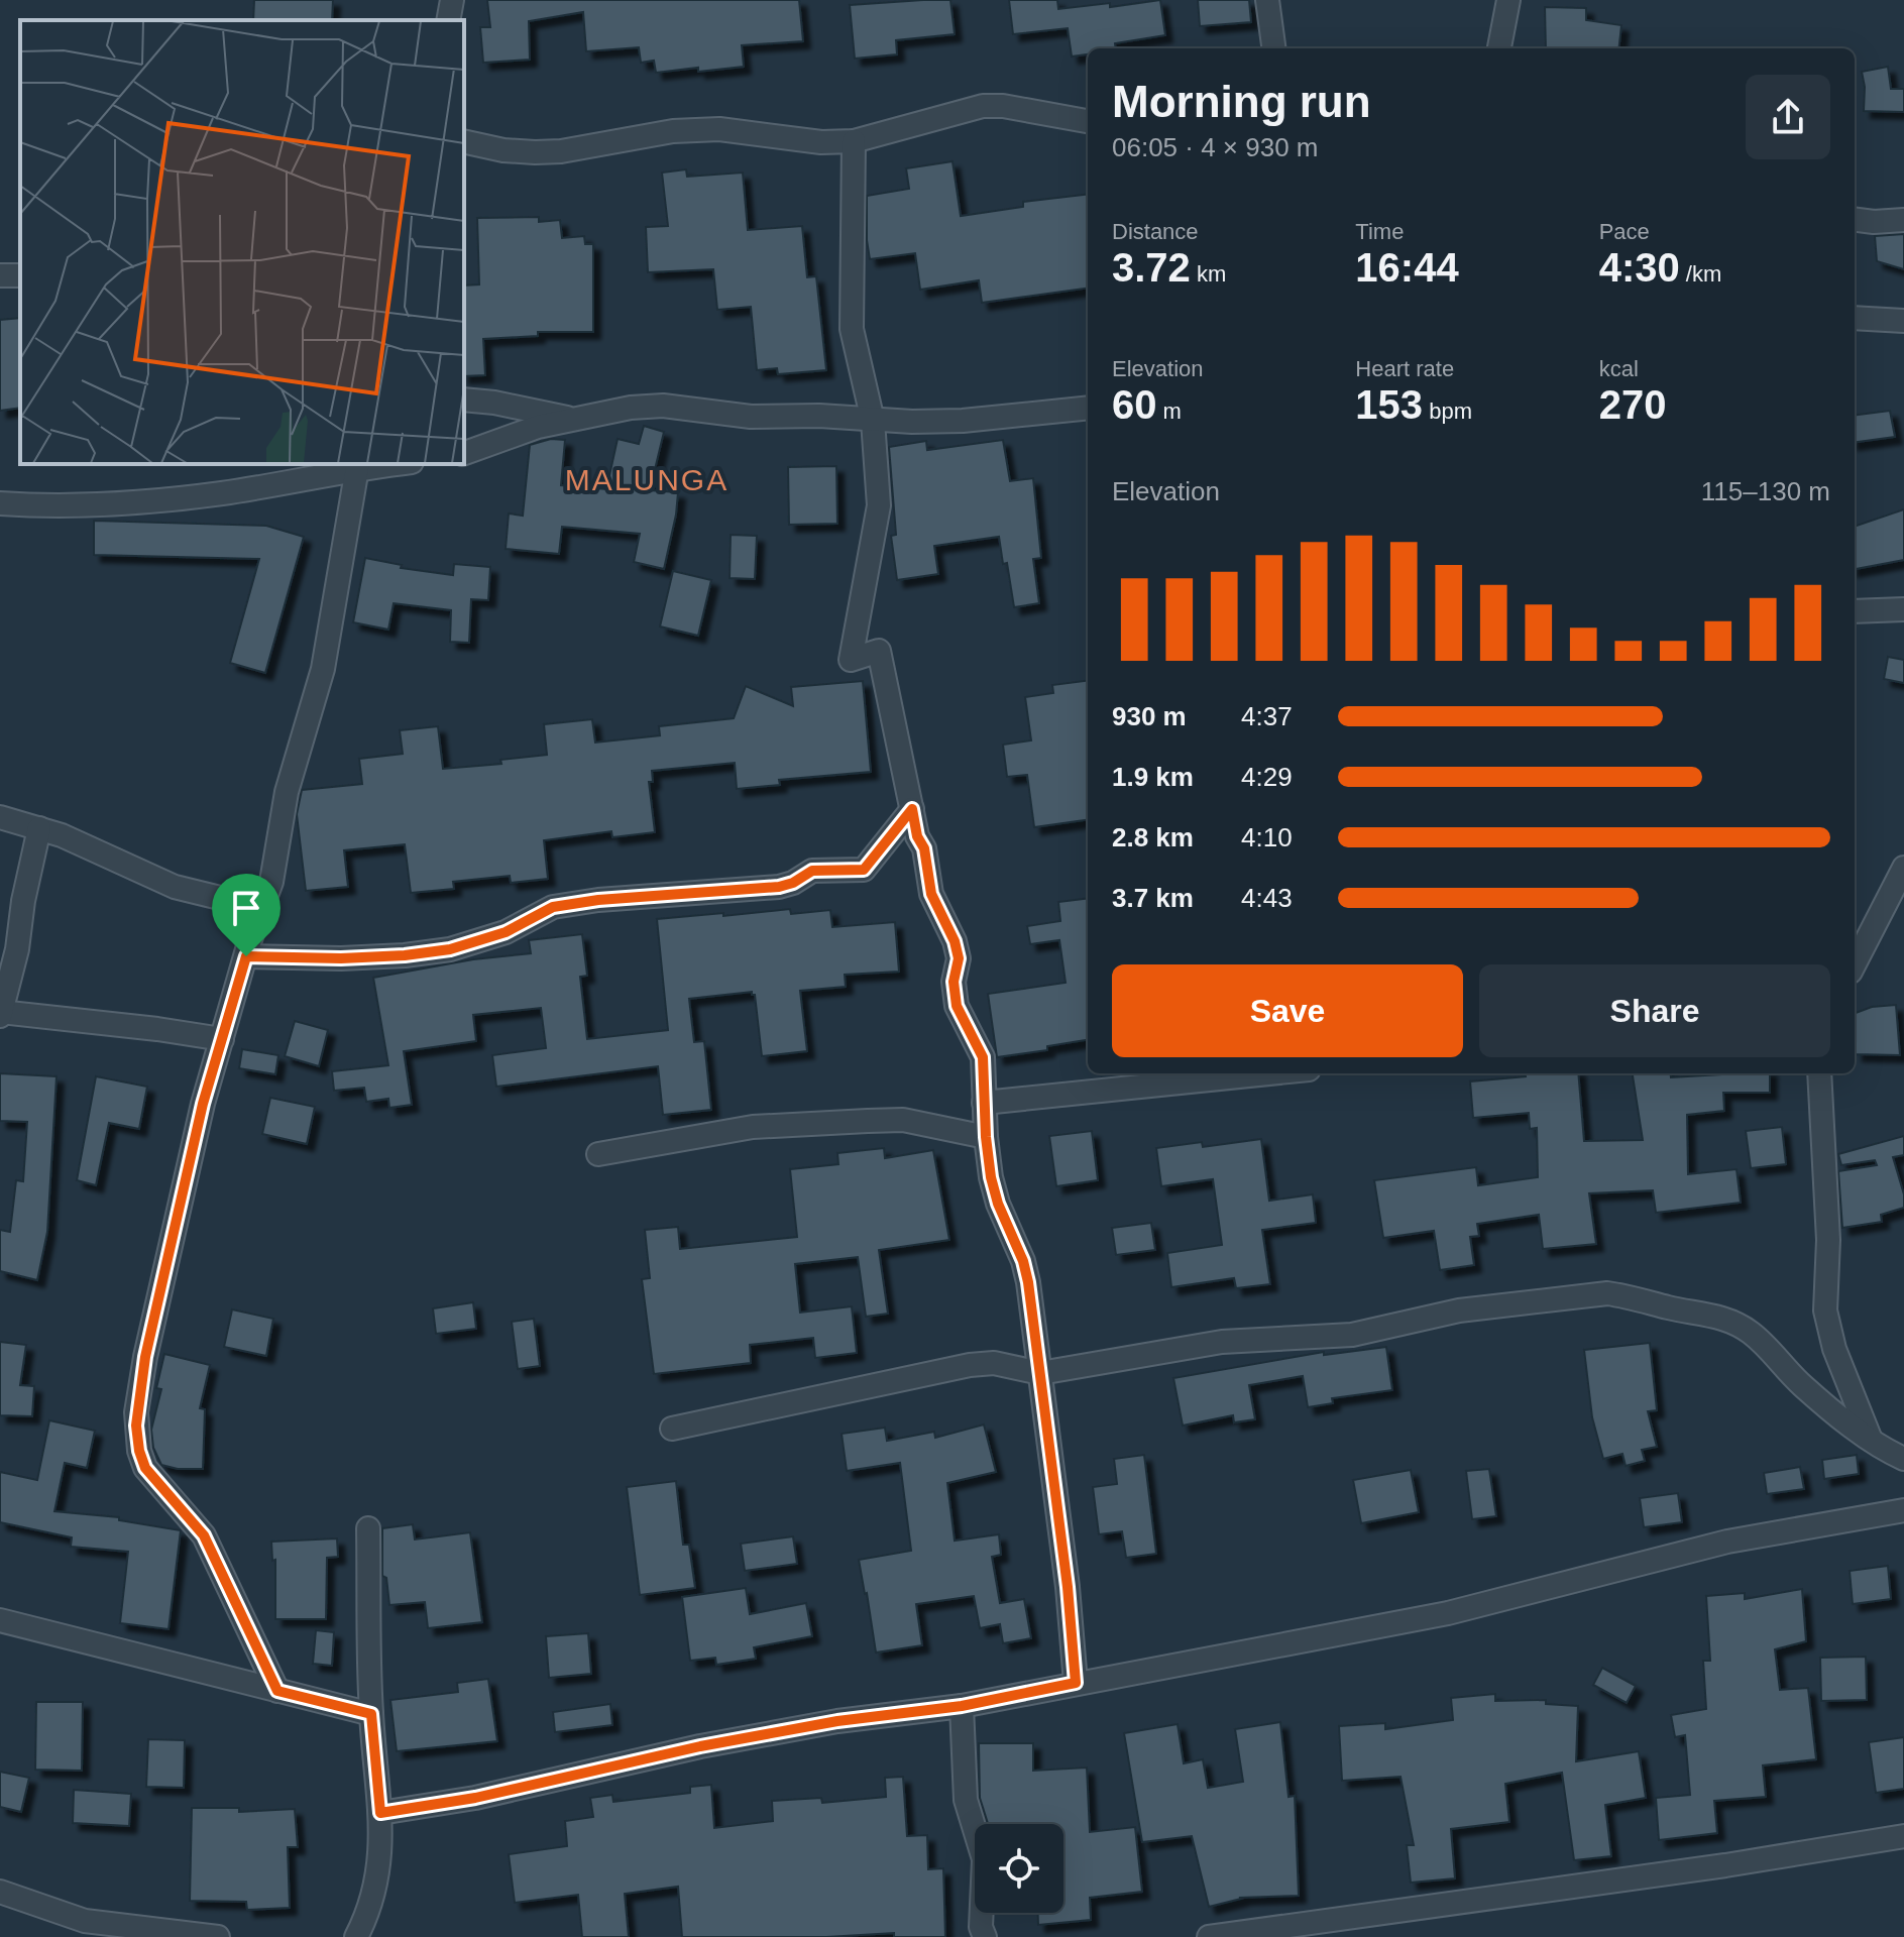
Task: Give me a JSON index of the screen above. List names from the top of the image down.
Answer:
{
  "districts": ["MALUNGA"],
  "page": {
    "heading": ["Morning run", "06:05 · 4 × 930 m"],
    "stats": [
      ["Distance", "3.72 km"],
      ["Time", "16:44"],
      ["Pace", "4:30 /km"],
      ["Elevation", "60 m"],
      ["Heart rate", "153 bpm"],
      ["kcal", "270"]
    ],
    "chart": ["Elevation", "115–130 m"],
    "list": [
      {
        "name": "930 m",
        "note": "4:37"
      },
      {
        "name": "1.9 km",
        "note": "4:29"
      },
      {
        "name": "2.8 km",
        "note": "4:10"
      },
      {
        "name": "3.7 km",
        "note": "4:43"
      }
    ],
    "buttons": ["Save", "Share"]
  }
}
